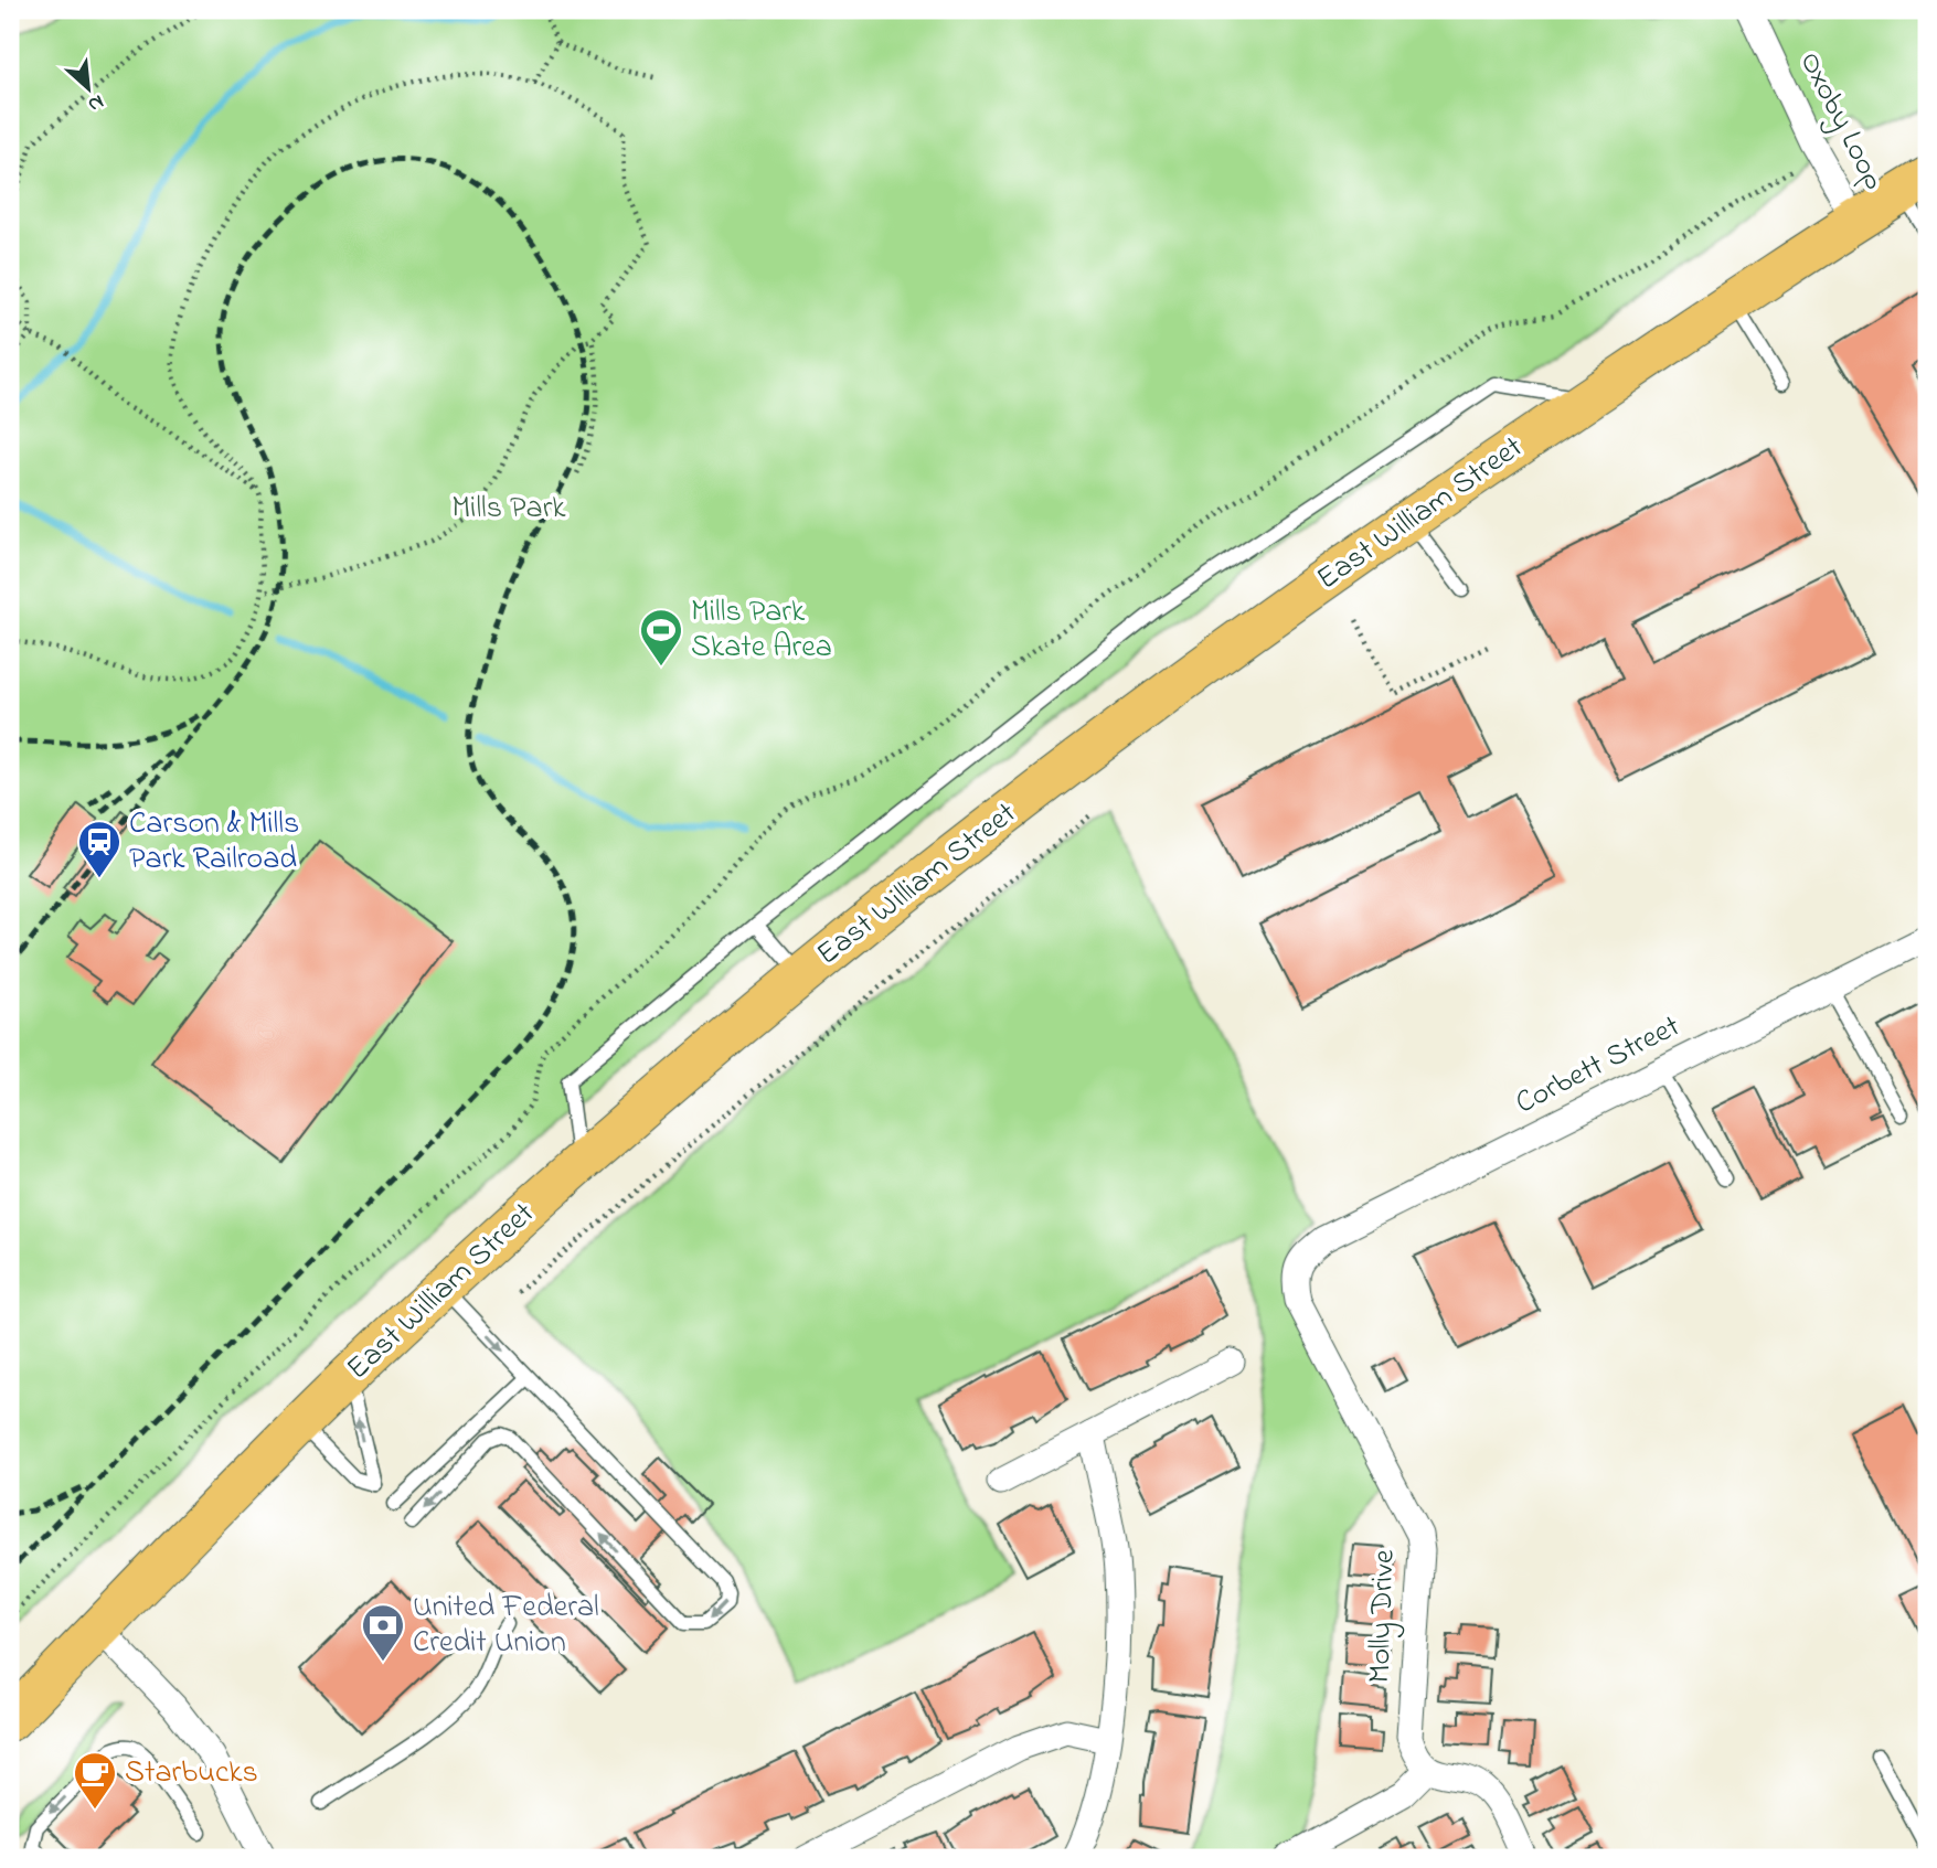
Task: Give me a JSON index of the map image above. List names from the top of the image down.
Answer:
{
  "streets": {
    "main road": ["East William Street"],
    "street": ["Oxoby Loop", "Corbett Street", "Molly Drive"]
  },
  "crossings": [
    ["Oxoby Loop", "East William Street"],
    ["Corbett Street", "Molly Drive"]
  ],
  "parks": ["Mills Park"],
  "places": {
    "sports": ["Mills Park Skate Area"],
    "station": ["Carson & Mills Park Railroad"],
    "bank": ["United Federal Credit Union"],
    "cafe": ["Starbucks"]
  },
  "north": "bottom right"
}
